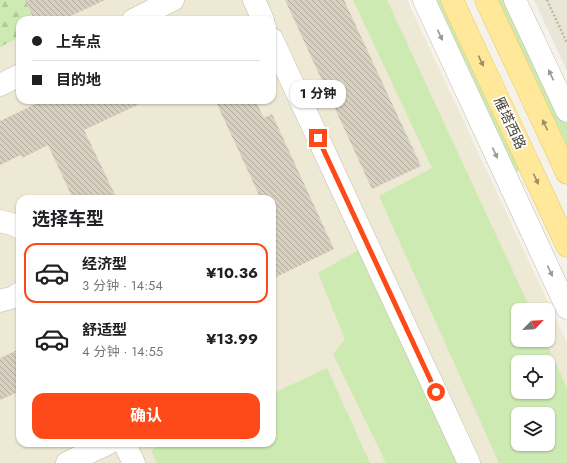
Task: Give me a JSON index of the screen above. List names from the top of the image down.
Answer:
{
  "streets": {
    "main road": ["雁塔西路"]
  },
  "north": "top right",
  "page": {
    "banner": ["上车点", "目的地"],
    "bubble": "1 分钟",
    "heading": "选择车型",
    "list": [
      {
        "name": "经济型",
        "note": "3 分钟 · 14:54",
        "value": "¥10.36"
      },
      {
        "name": "舒适型",
        "note": "4 分钟 · 14:55",
        "value": "¥13.99"
      }
    ],
    "buttons": "确认"
  }
}
